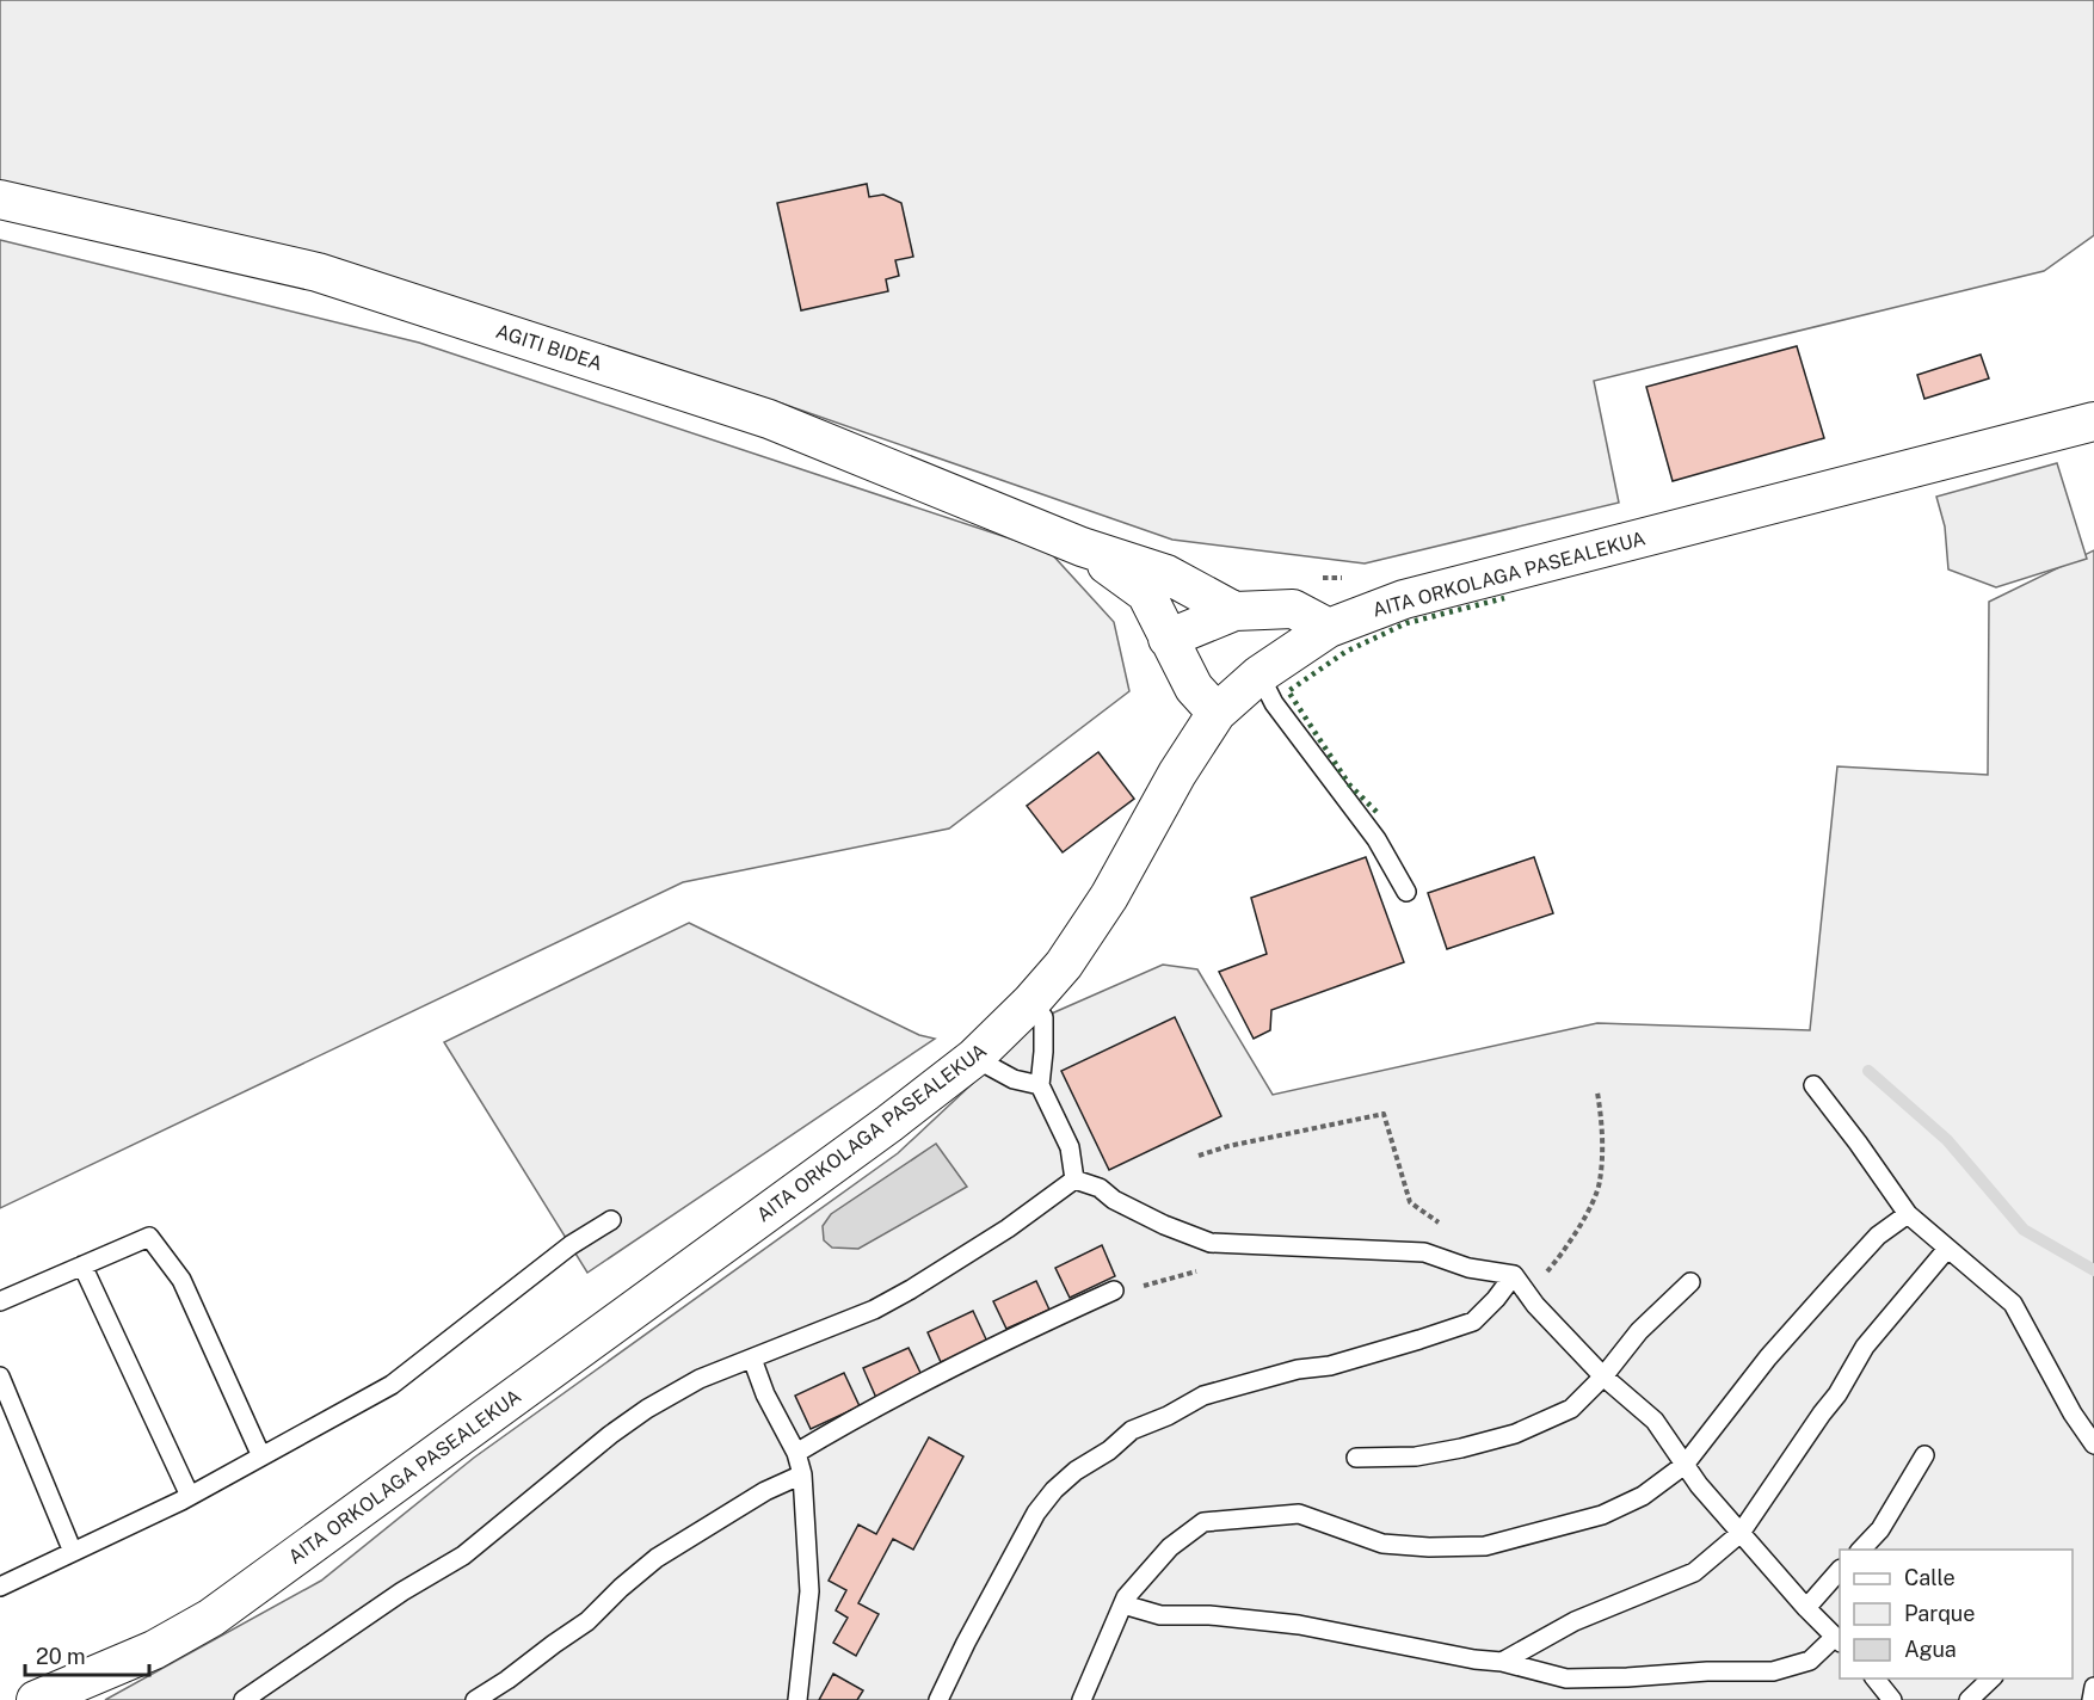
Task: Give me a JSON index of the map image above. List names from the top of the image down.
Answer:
{
  "streets": {
    "street": ["AGITI BIDEA", "AITA ORKOLAGA PASEALEKUA"]
  },
  "crossings": [
    ["AGITI BIDEA", "AITA ORKOLAGA PASEALEKUA"]
  ],
  "legend": ["Calle", "Parque", "Agua"],
  "scale_bar": "20 m"
}
